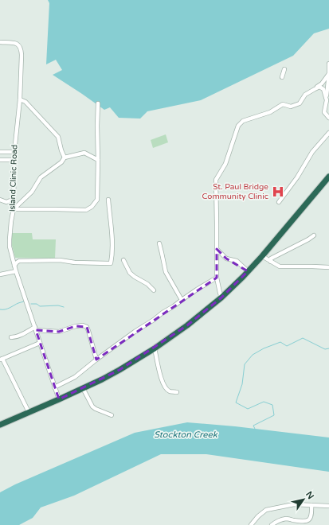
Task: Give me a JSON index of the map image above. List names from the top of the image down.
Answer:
{
  "streets": {
    "street": ["Island Clinic Road"]
  },
  "water": ["Stockton Creek"],
  "places": {
    "hospital": ["St. Paul Bridge Community Clinic"]
  },
  "north": "top right"
}
